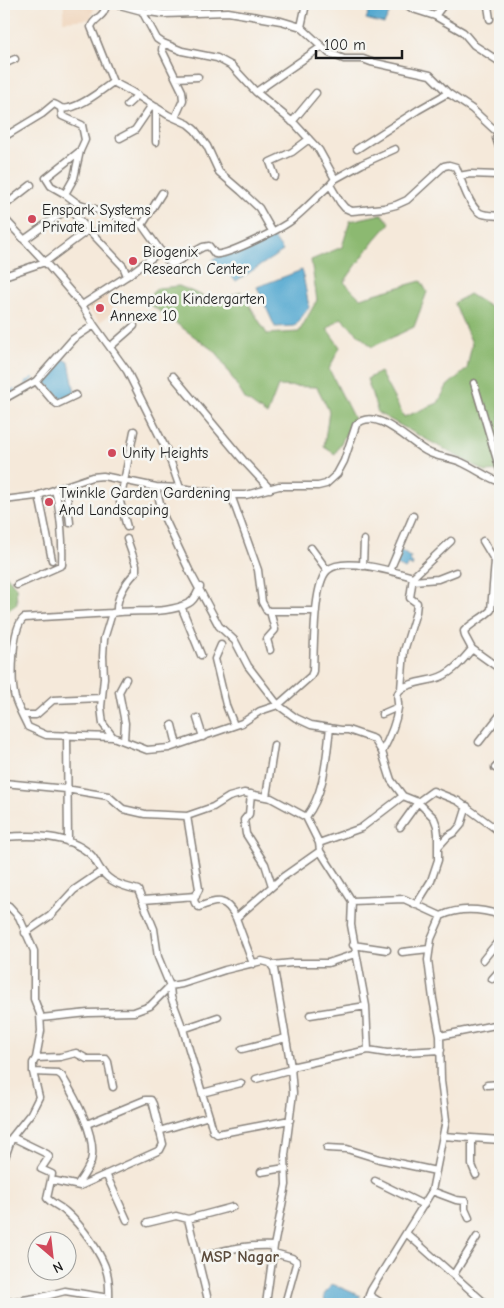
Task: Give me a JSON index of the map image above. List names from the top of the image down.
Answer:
{
  "districts": ["MSP Nagar"],
  "places": [
    "Enspark Systems Private Limited",
    "Biogenix Research Center",
    "Chempaka Kindergarten Annexe 10",
    "Unity Heights",
    "Twinkle Garden Gardening And Landscaping"
  ],
  "scale_bar": "100 m",
  "north": "bottom right"
}
